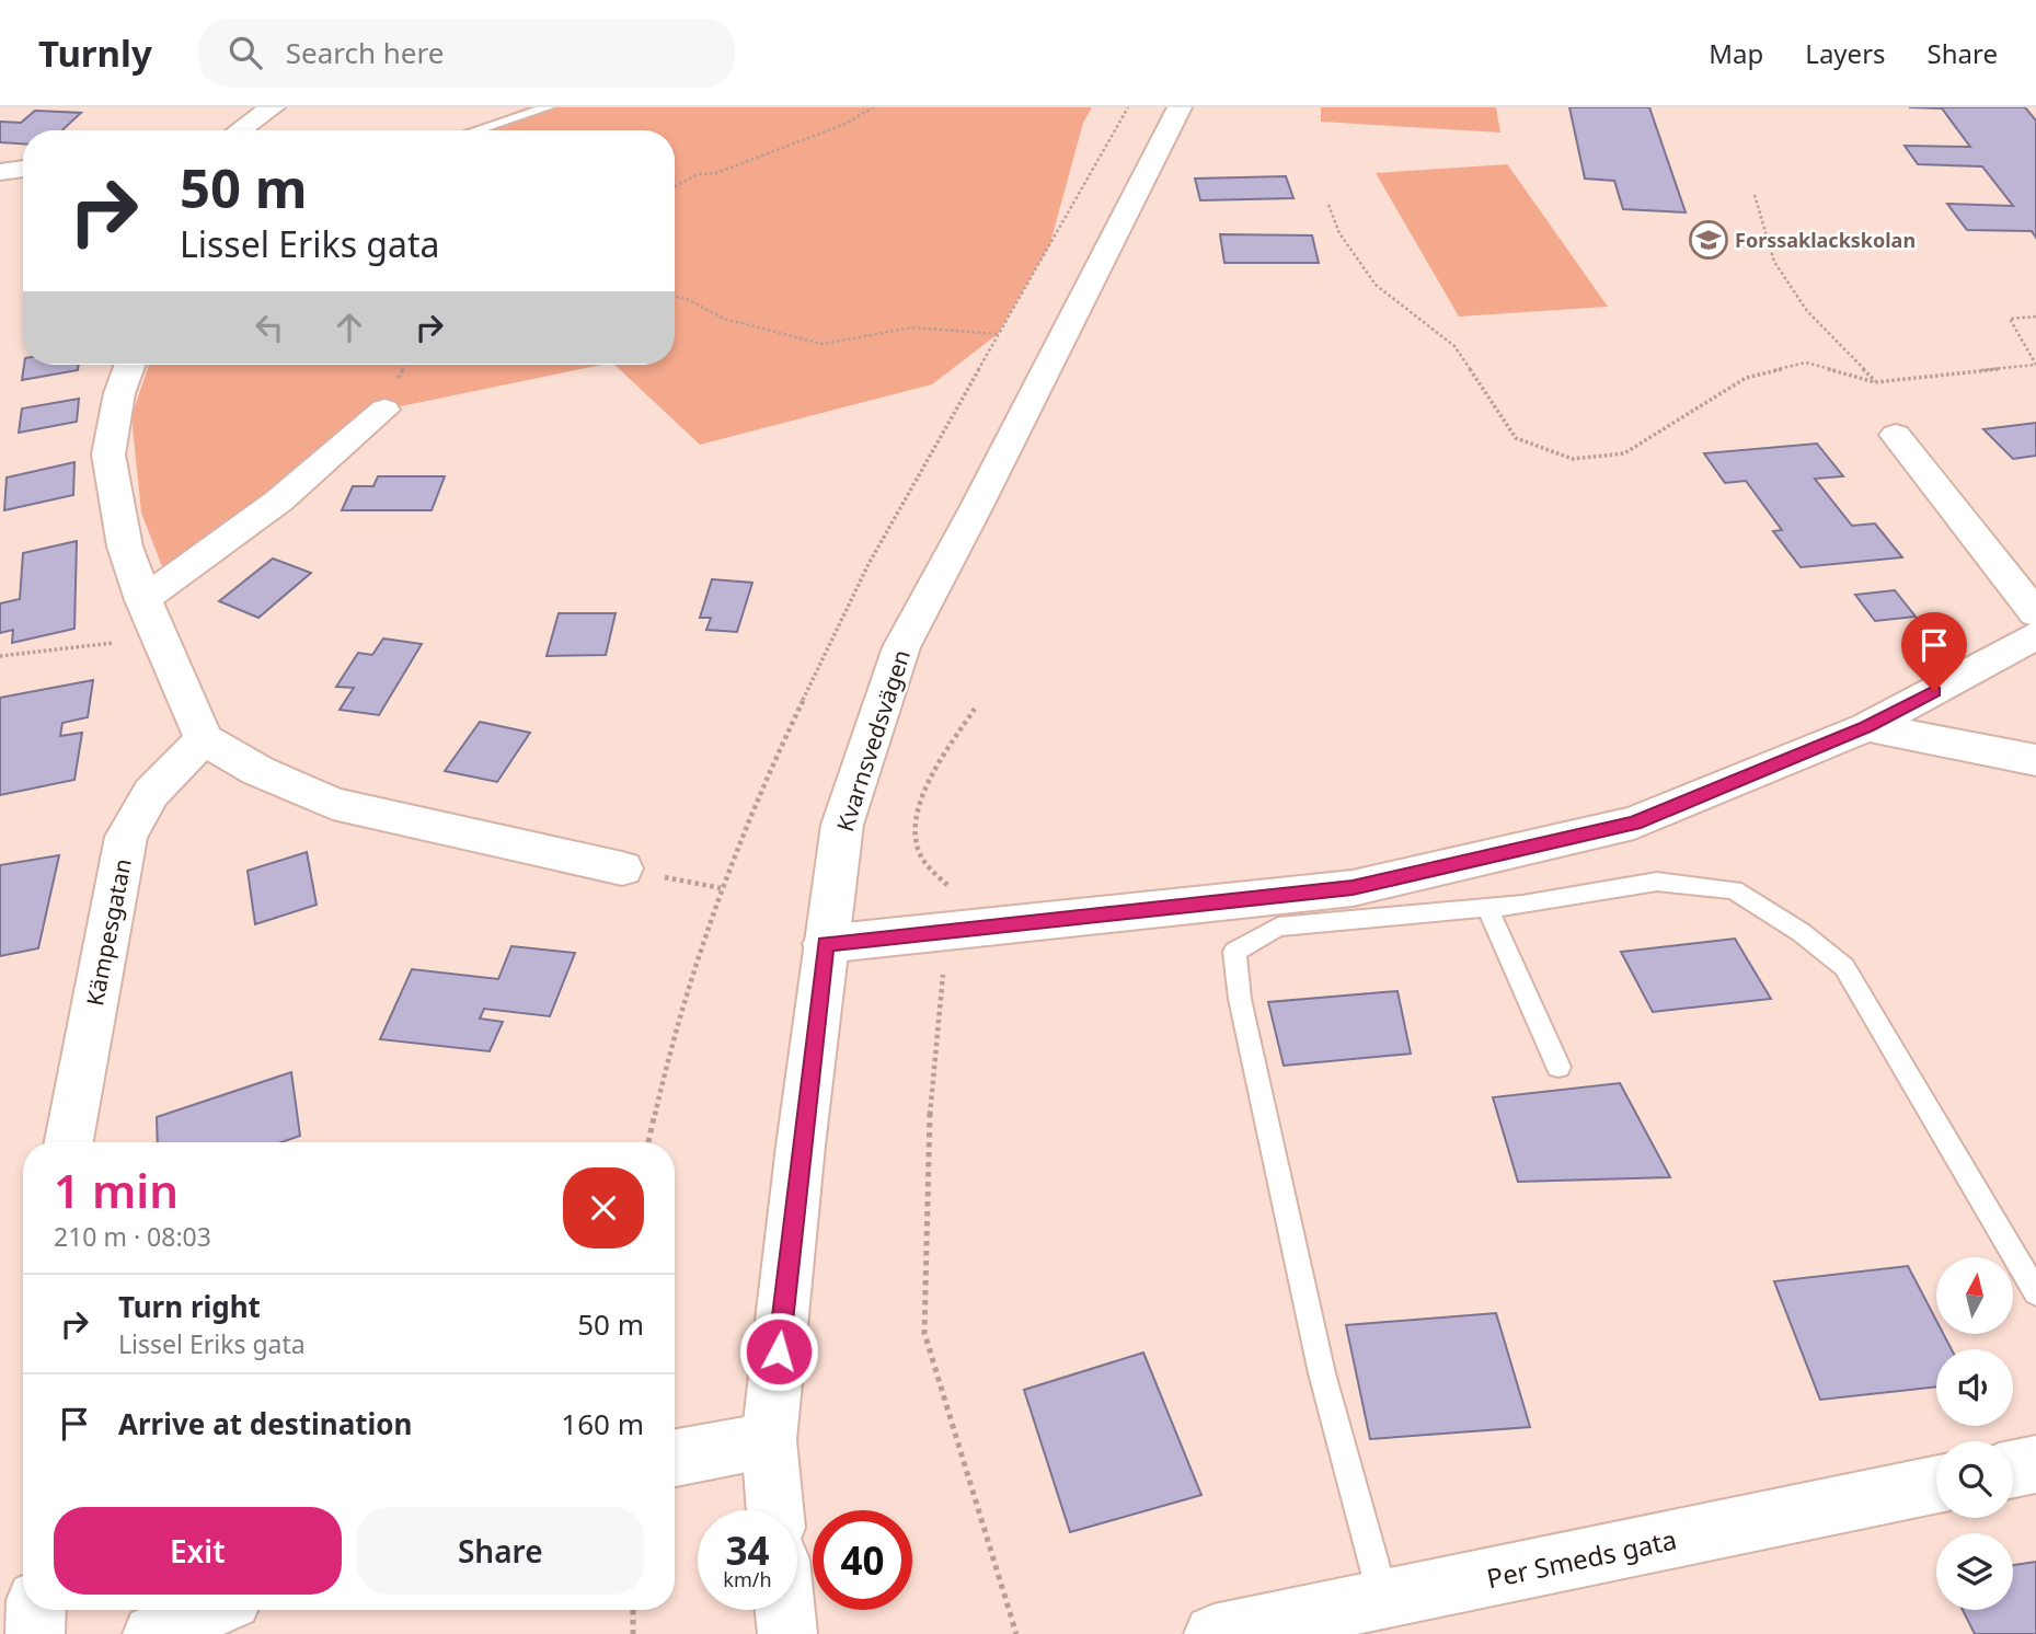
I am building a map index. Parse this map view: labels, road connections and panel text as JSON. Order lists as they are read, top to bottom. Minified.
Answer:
{"streets":{"street":["Kvarnsvedsvägen","Kämpesgatan","Per Smeds gata"]},"places":{"school or university":["Forssaklackskolan"]},"north":"top","page":{"header":"Turnly","search":"Search here","nav":["Map","Layers","Share"],"turn":["50 m","Lissel Eriks gata"],"heading":["1 min","210 m · 08:03"],"list":[{"name":"Turn right","note":"Lissel Eriks gata","value":"50 m"},{"name":"Arrive at destination","value":"160 m"}],"buttons":["Exit","Share"],"speed":"34 km/h","limit":"40"}}
